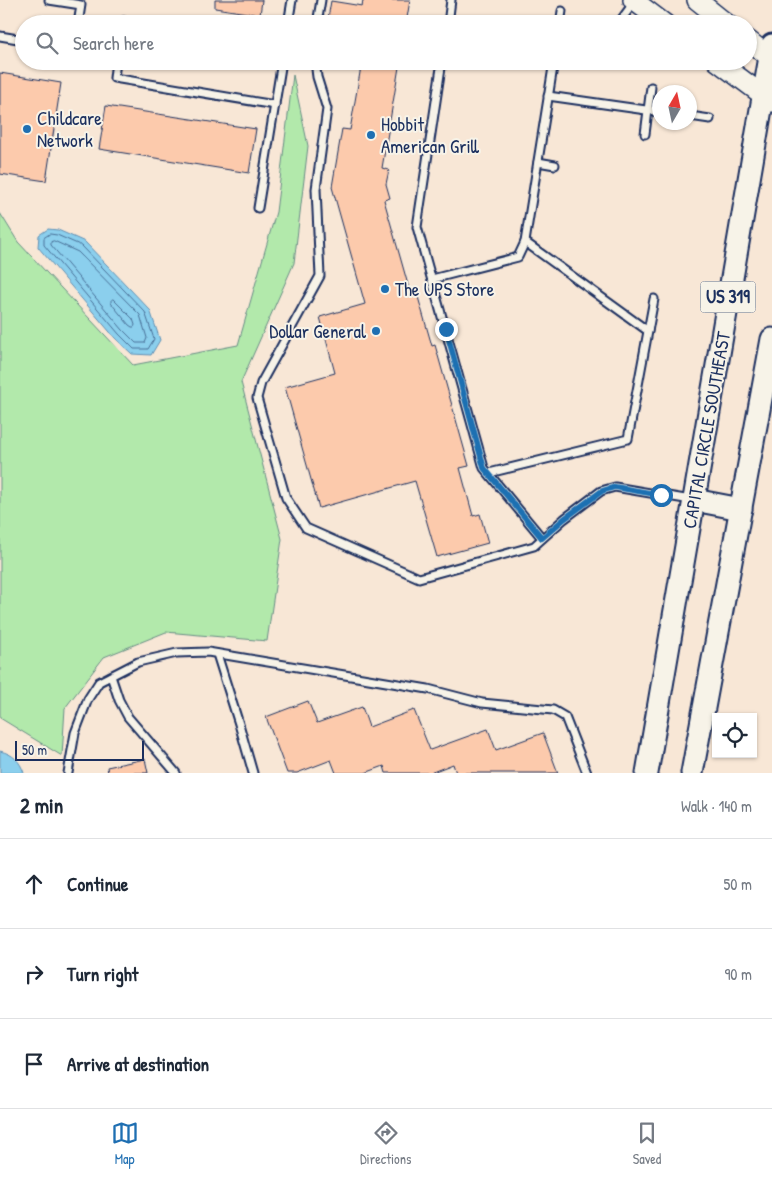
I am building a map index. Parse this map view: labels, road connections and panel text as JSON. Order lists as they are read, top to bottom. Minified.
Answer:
{"streets":{"main road":["US 319","CAPITAL CIRCLE SOUTHEAST"]},"places":["Childcare Network","Hobbit American Grill","The UPS Store","Dollar General"],"scale_bar":"50 m","north":"top","page":{"search":"Search here","scale":"50 m","heading":["2 min","Walk · 140 m"],"list":[["Continue","50 m"],["Turn right","90 m"],"Arrive at destination"],"nav":["Map","Directions","Saved"]}}
